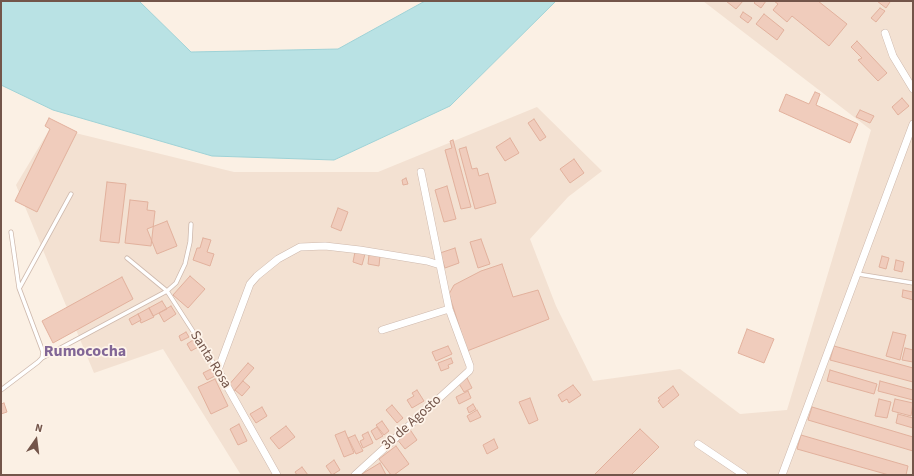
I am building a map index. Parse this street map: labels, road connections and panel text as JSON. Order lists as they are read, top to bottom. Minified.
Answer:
{"streets":{"street":["Santa Rosa","30 de Agosto"]},"districts":["Rumococha"],"north":"top"}
